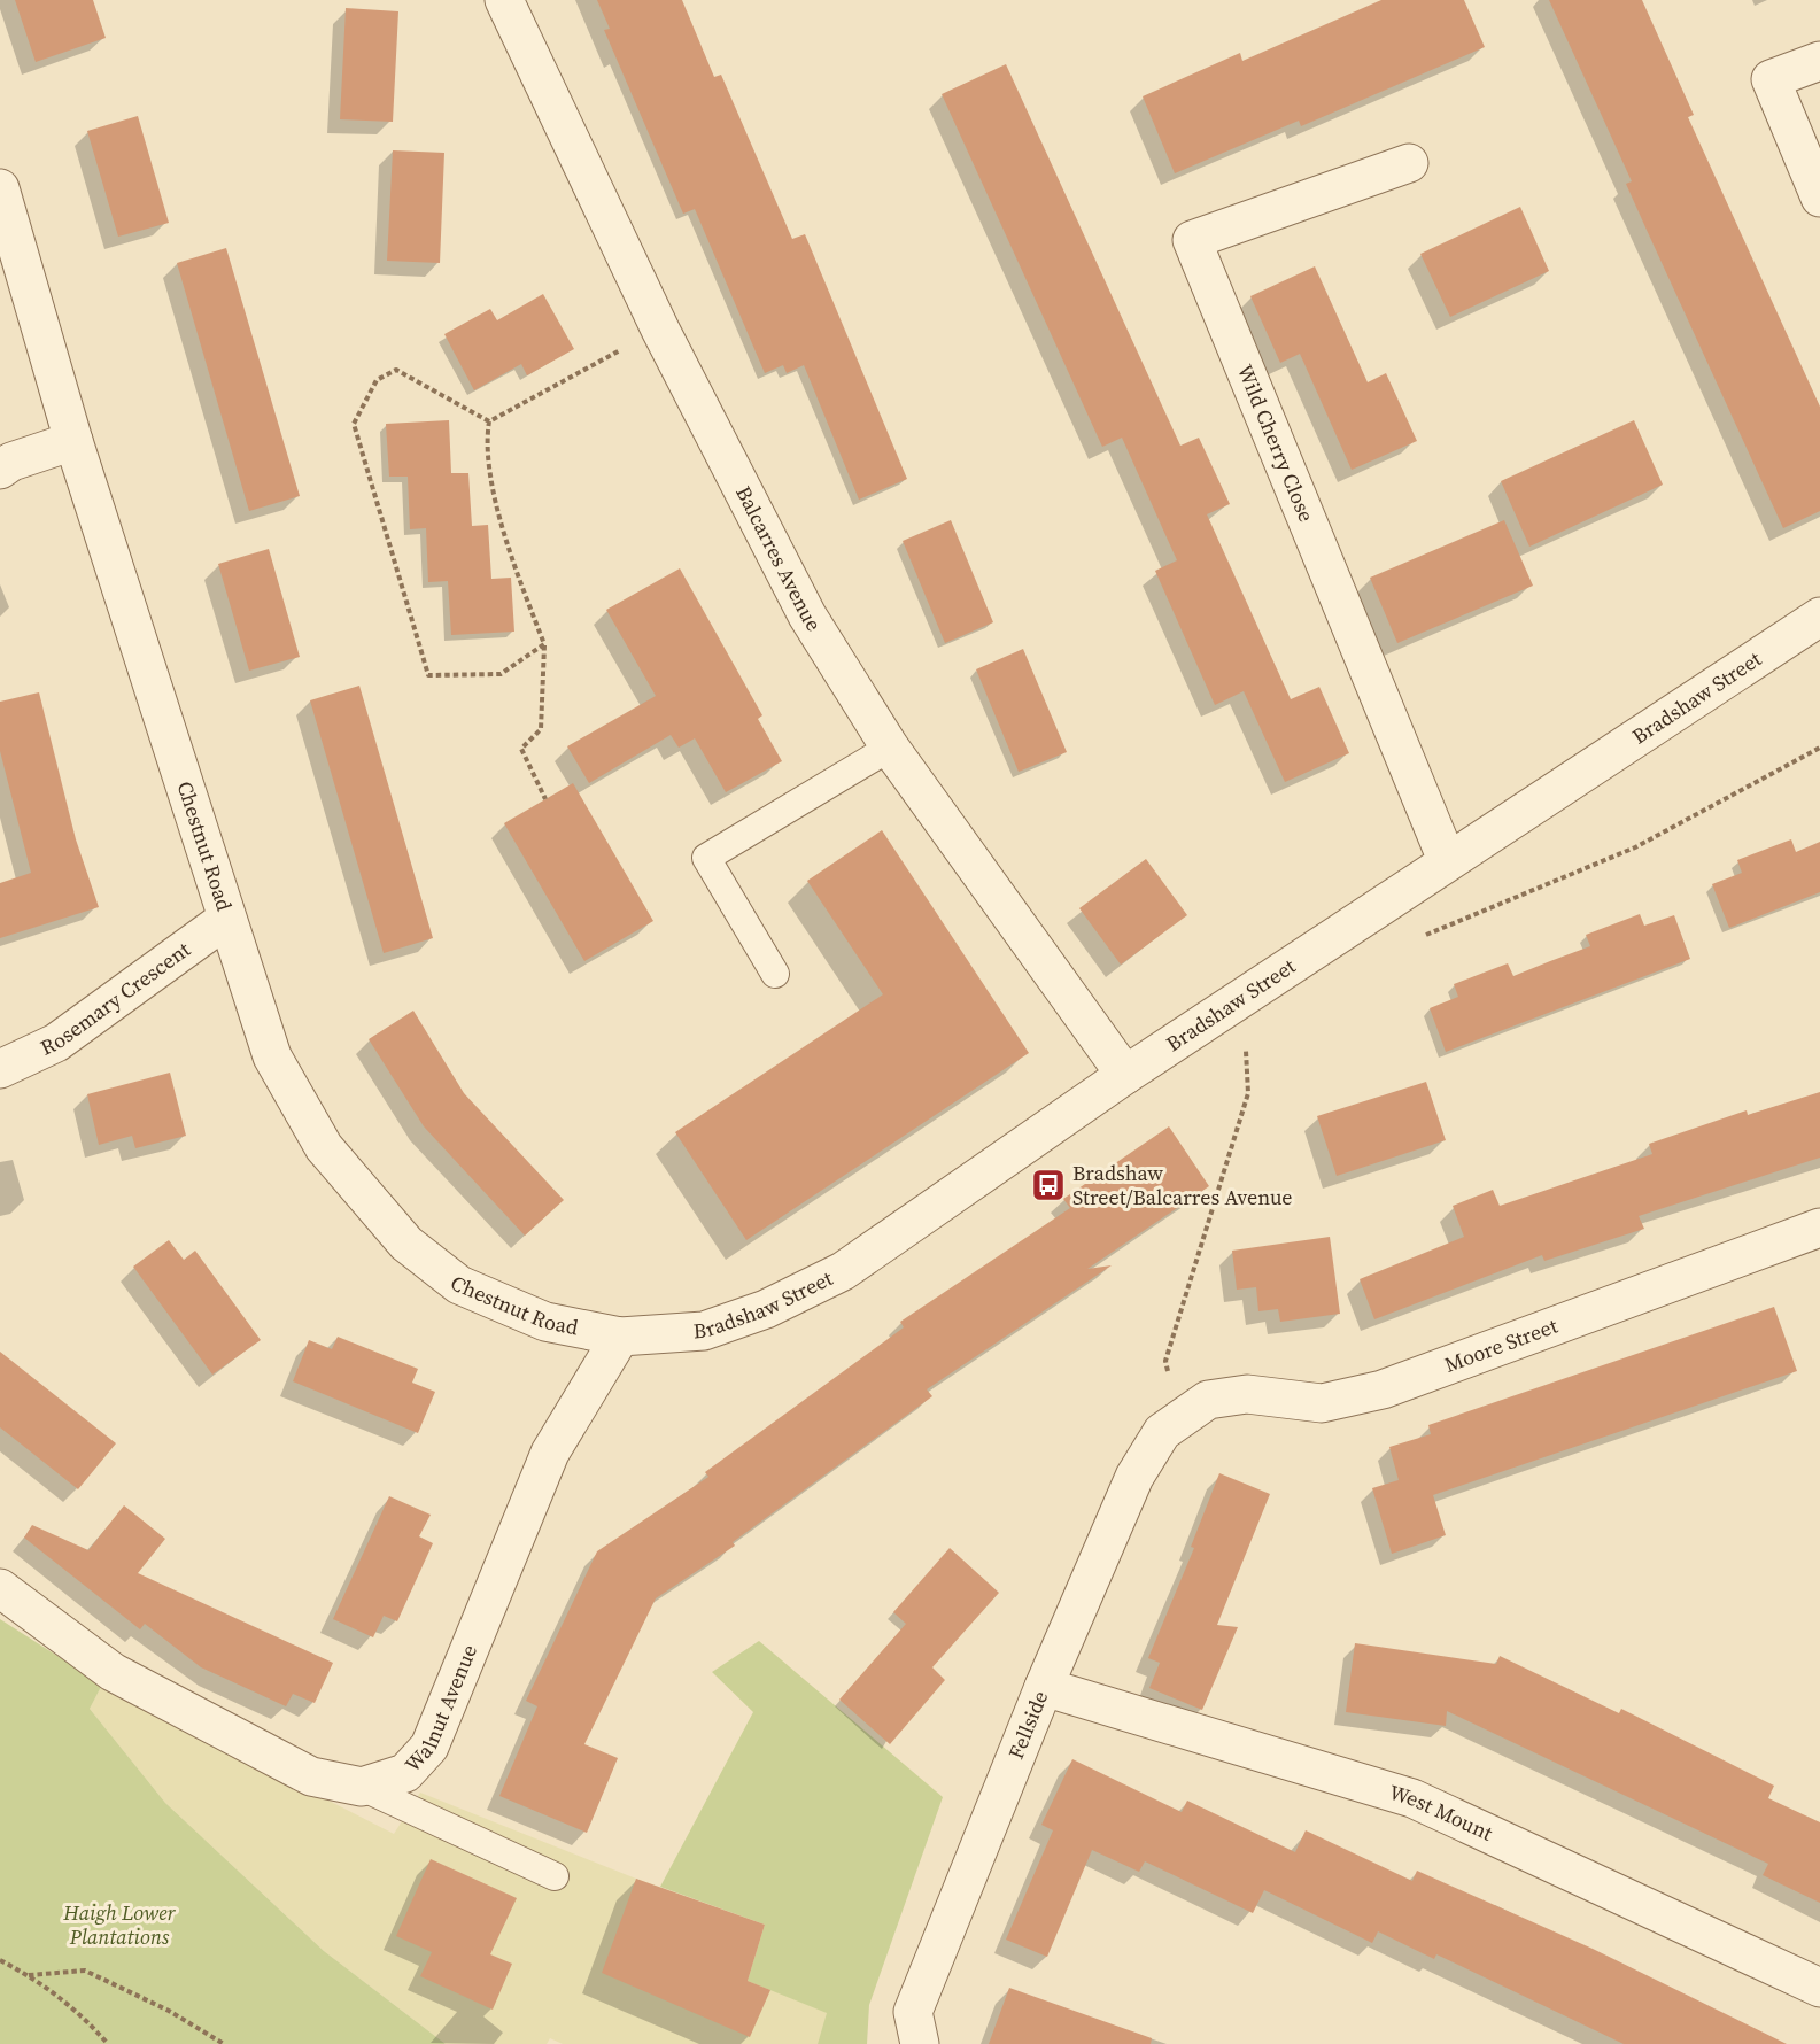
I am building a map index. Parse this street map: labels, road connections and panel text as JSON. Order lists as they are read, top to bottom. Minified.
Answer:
{"streets":{"street":["Wild Cherry Close","Balcarres Avenue","Bradshaw Street","Chestnut Road","Rosemary Crescent","Moore Street","Walnut Avenue","Fellside","West Mount"]},"crossings":[["Wild Cherry Close","Bradshaw Street"],["Balcarres Avenue","Bradshaw Street"],["Bradshaw Street","Chestnut Road"],["Bradshaw Street","Walnut Avenue"],["Chestnut Road","Rosemary Crescent"],["Chestnut Road","Walnut Avenue"],["Moore Street","Fellside"],["Fellside","West Mount"]],"parks":["Haigh Lower Plantations"],"places":{"bus stop":["Bradshaw Street/Balcarres Avenue"]}}
